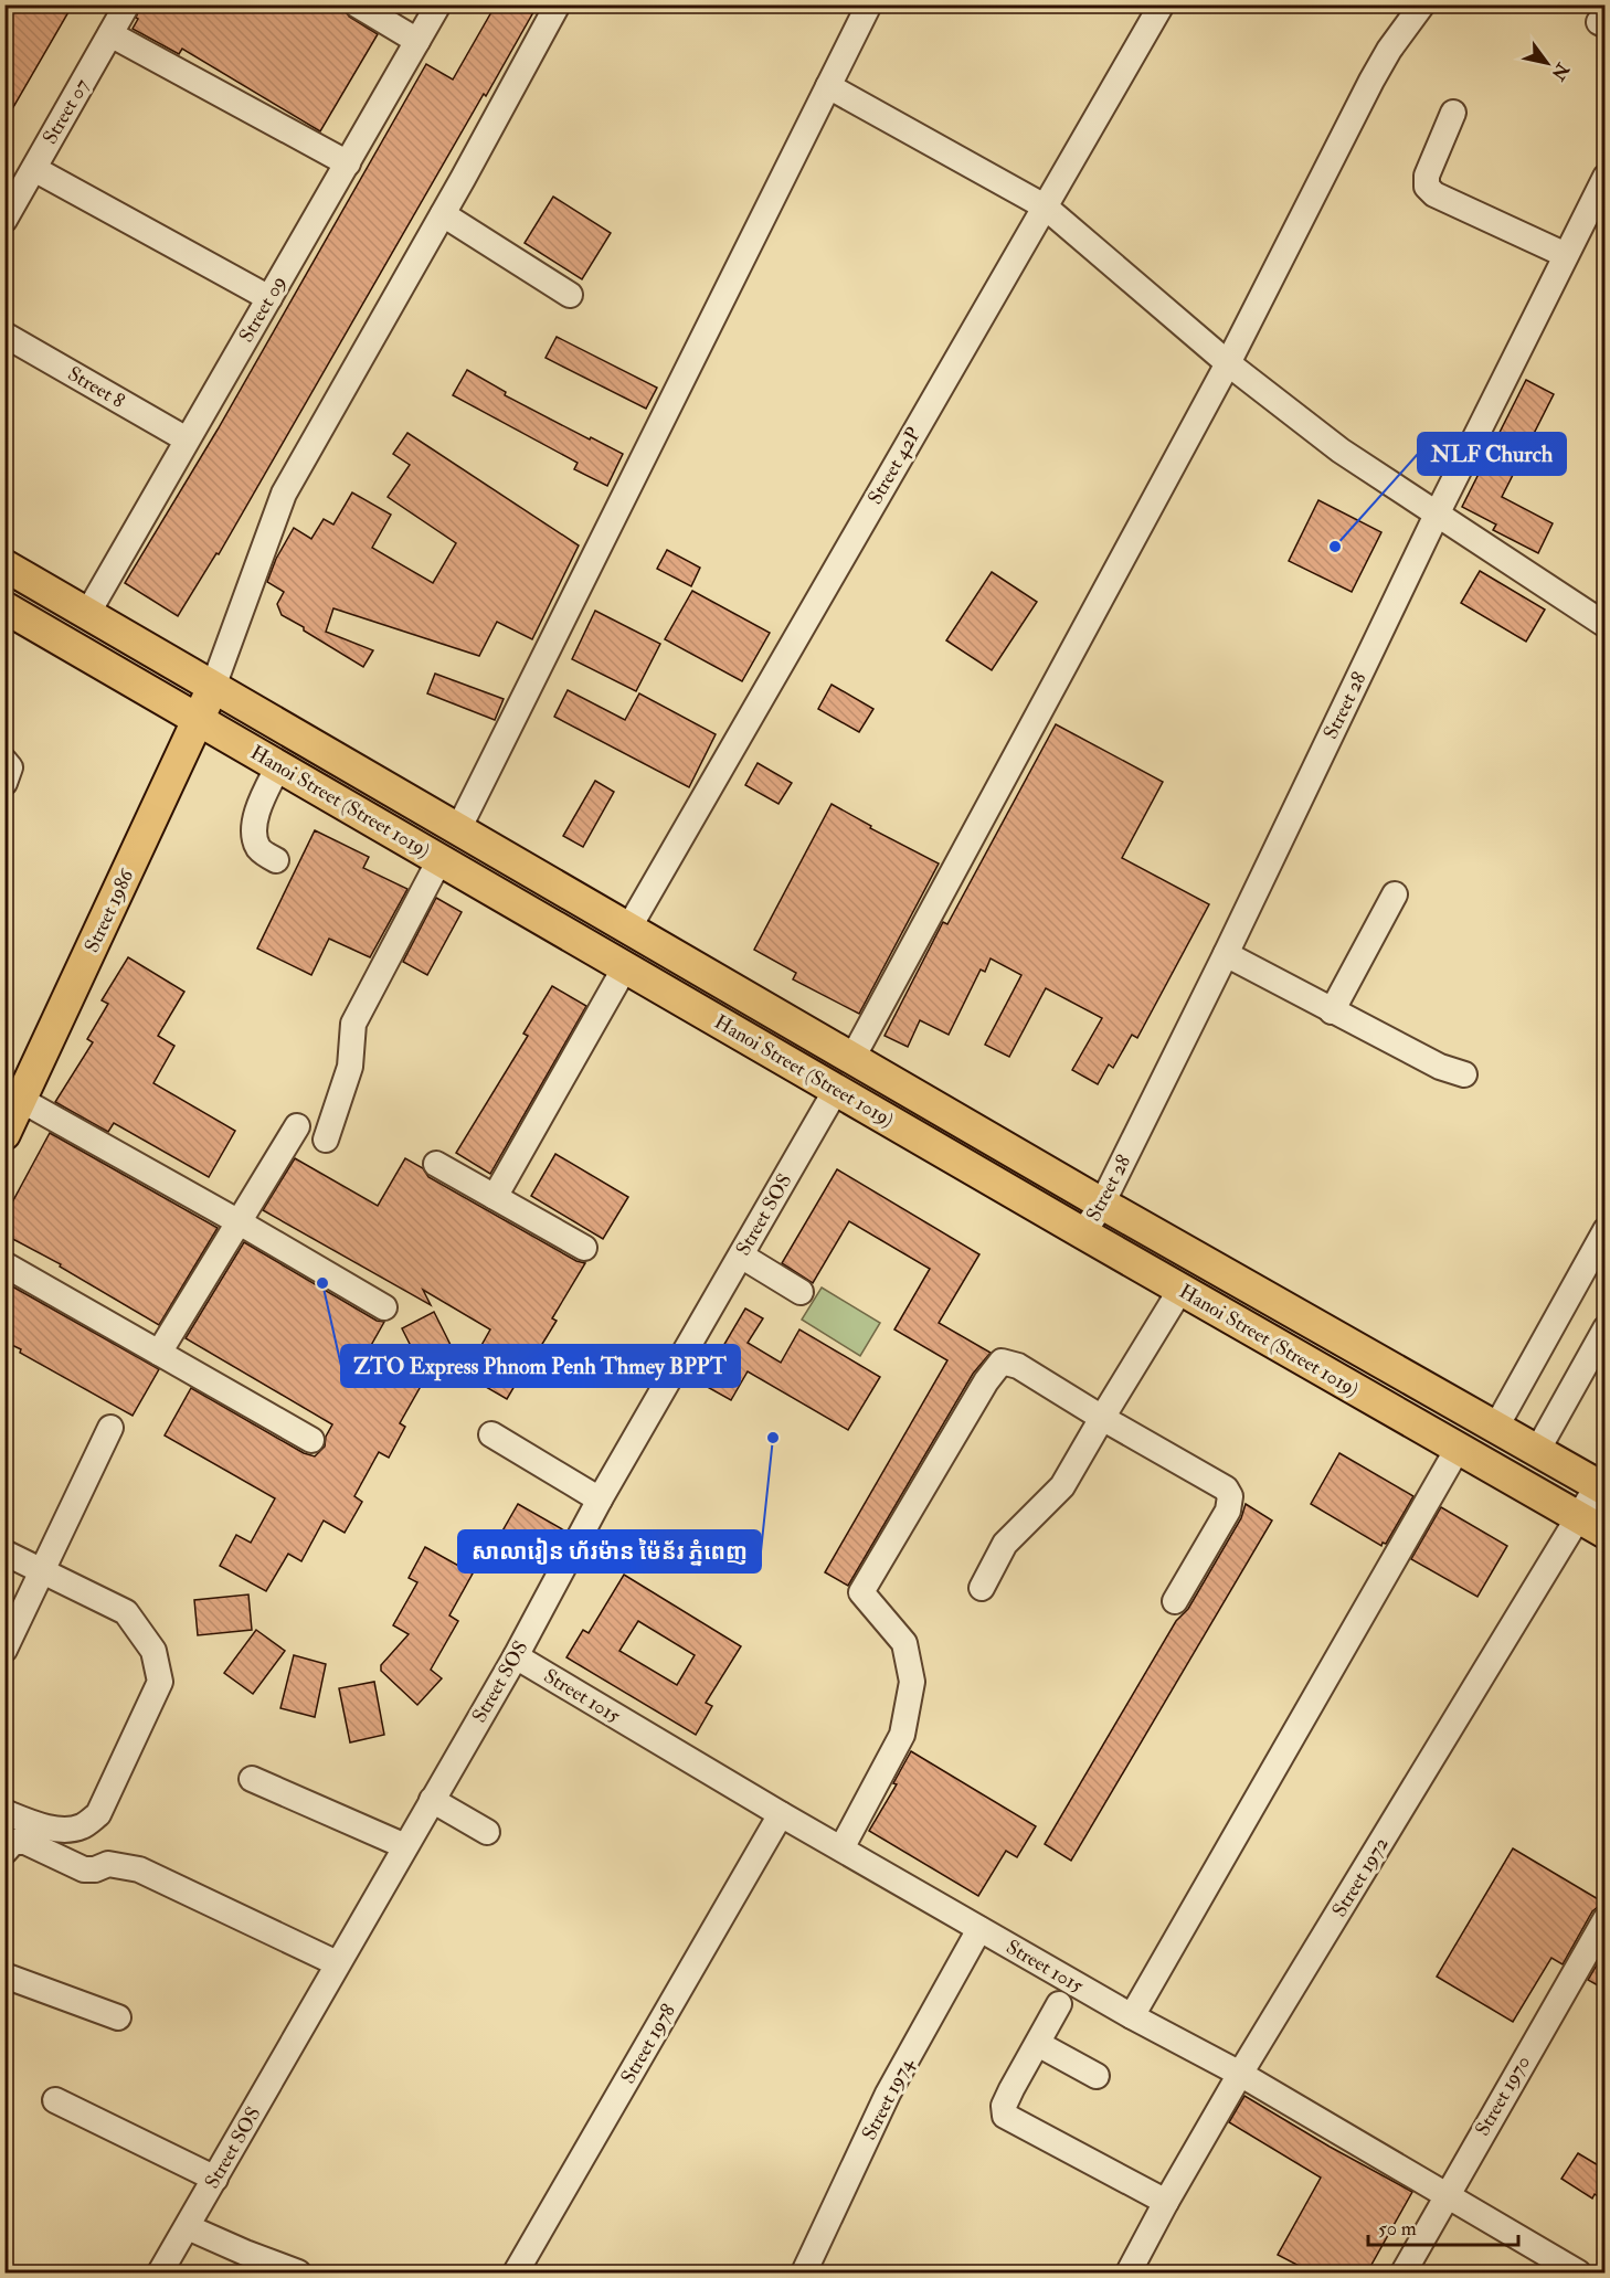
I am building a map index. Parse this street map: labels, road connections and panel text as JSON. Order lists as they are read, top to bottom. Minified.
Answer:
{"streets":{"main road":["Hanoi Street (Street 1019)","Street 1986"],"street":["Street 07","Street 09","Street 8","Street 42P","Street 28","Street SOS","Street 1015","Street 1972","Street 1978","Street 1970","Street 1974"]},"crossings":[["Street 09","Street 8"],["Street 09","Hanoi Street (Street 1019)"],["Street 42P","Hanoi Street (Street 1019)"],["Street 28","Hanoi Street (Street 1019)"],["Hanoi Street (Street 1019)","Street 1986"],["Hanoi Street (Street 1019)","Street SOS"],["Hanoi Street (Street 1019)","Street 1972"],["Street SOS","Street 1015"],["Street 1015","Street 1972"],["Street 1015","Street 1978"],["Street 1015","Street 1970"],["Street 1015","Street 1974"]],"places":["NLF Church","ZTO Express Phnom Penh Thmey BPPT","សាលារៀន ហ័រម៉ាន ម៉ៃន័រ ភ្នំពេញ"],"scale_bar":"50 m","north":"bottom right"}
